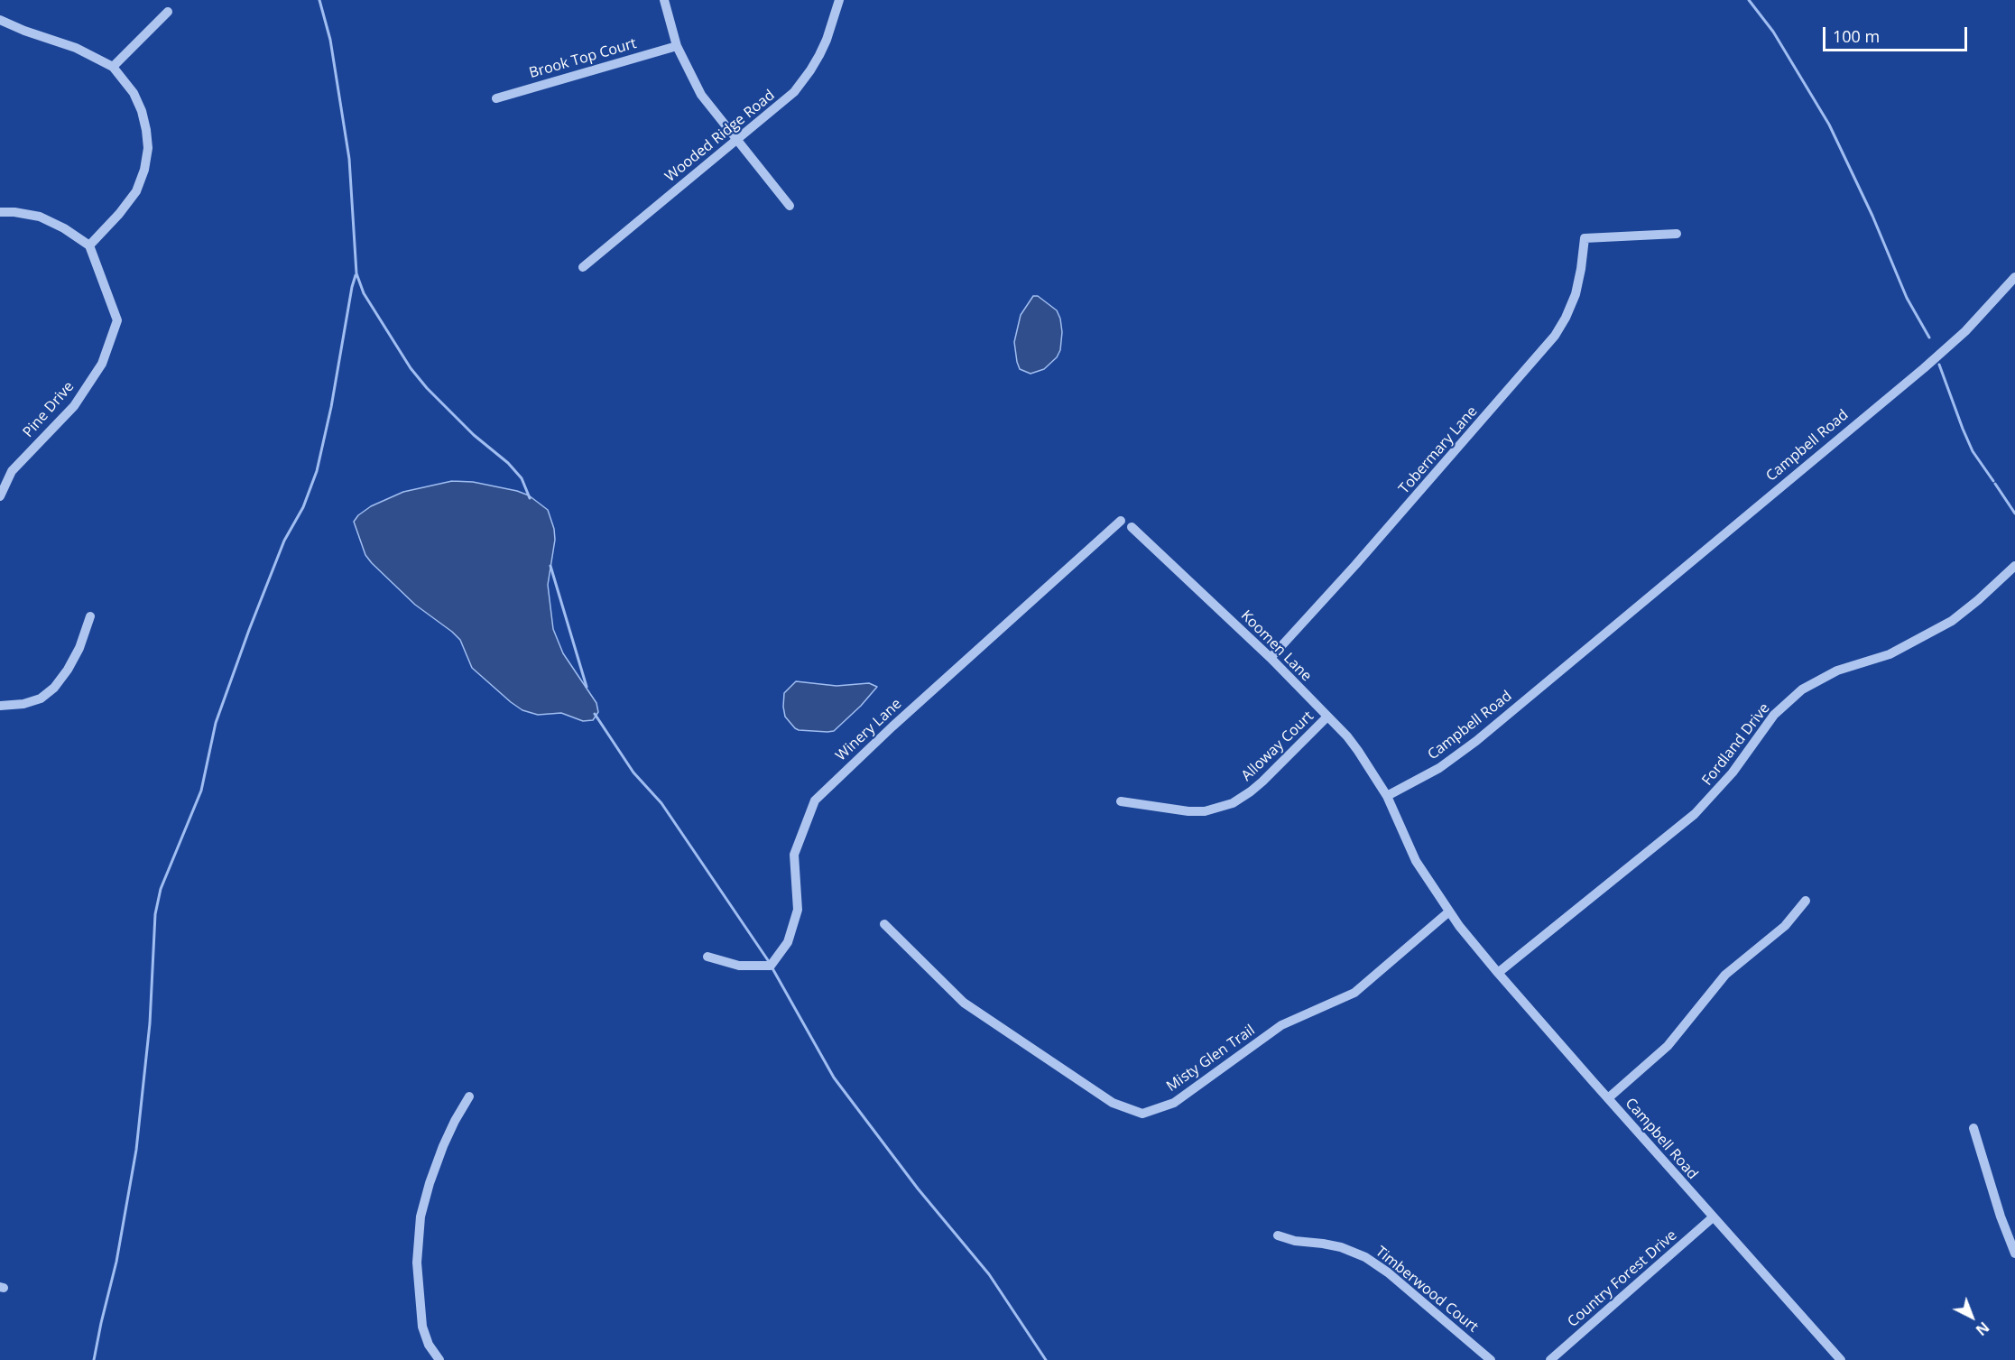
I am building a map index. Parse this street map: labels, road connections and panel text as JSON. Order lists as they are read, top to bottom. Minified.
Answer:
{"streets":{"street":["Brook Top Court","Wooded Ridge Road","Pine Drive","Campbell Road","Tobermary Lane","Koomen Lane","Winery Lane","Fordland Drive","Alloway Court","Misty Glen Trail","Country Forest Drive","Timberwood Court"]},"crossings":[["Campbell Road","Koomen Lane"],["Campbell Road","Fordland Drive"],["Campbell Road","Misty Glen Trail"],["Campbell Road","Country Forest Drive"],["Tobermary Lane","Koomen Lane"],["Koomen Lane","Alloway Court"]],"scale_bar":"100 m","north":"bottom right"}
